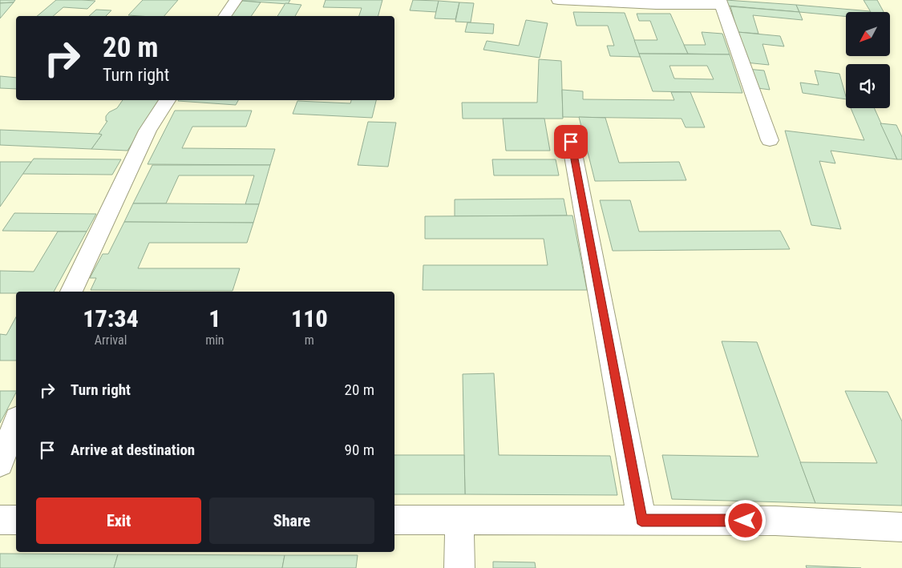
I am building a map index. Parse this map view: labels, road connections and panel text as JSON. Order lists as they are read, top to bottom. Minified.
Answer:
{"north":"bottom left","page":{"turn":["20 m","Turn right"],"eta":["17:34","Arrival","1","min","110","m"],"list":[{"name":"Turn right","value":"20 m"},{"name":"Arrive at destination","value":"90 m"}],"buttons":["Exit","Share"]}}
